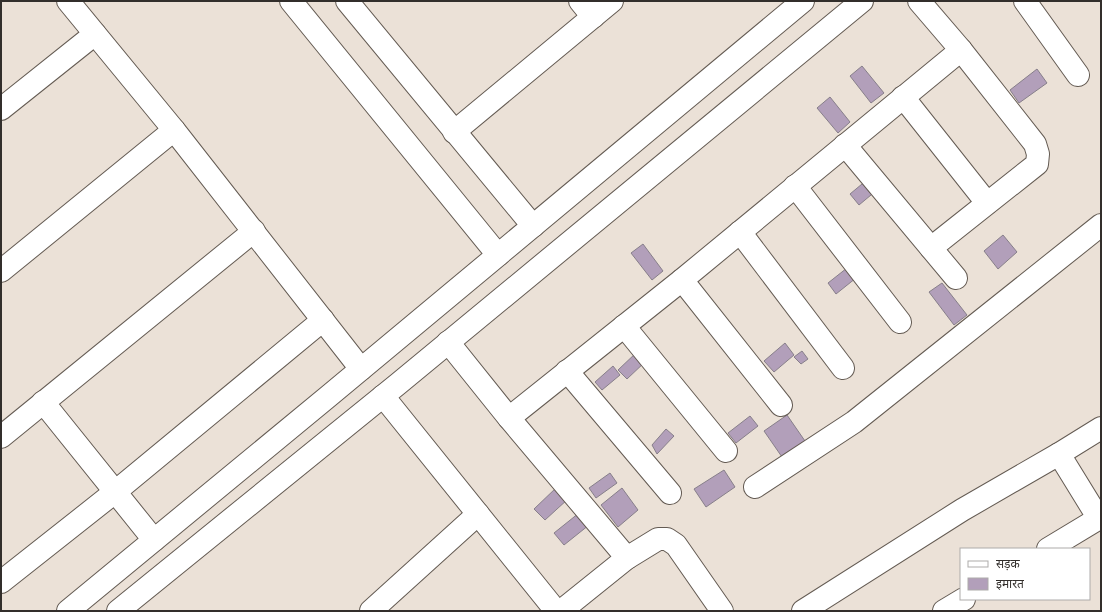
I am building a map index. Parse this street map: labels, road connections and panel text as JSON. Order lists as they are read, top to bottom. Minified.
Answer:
{"legend":["सड़क","इमारत"]}
